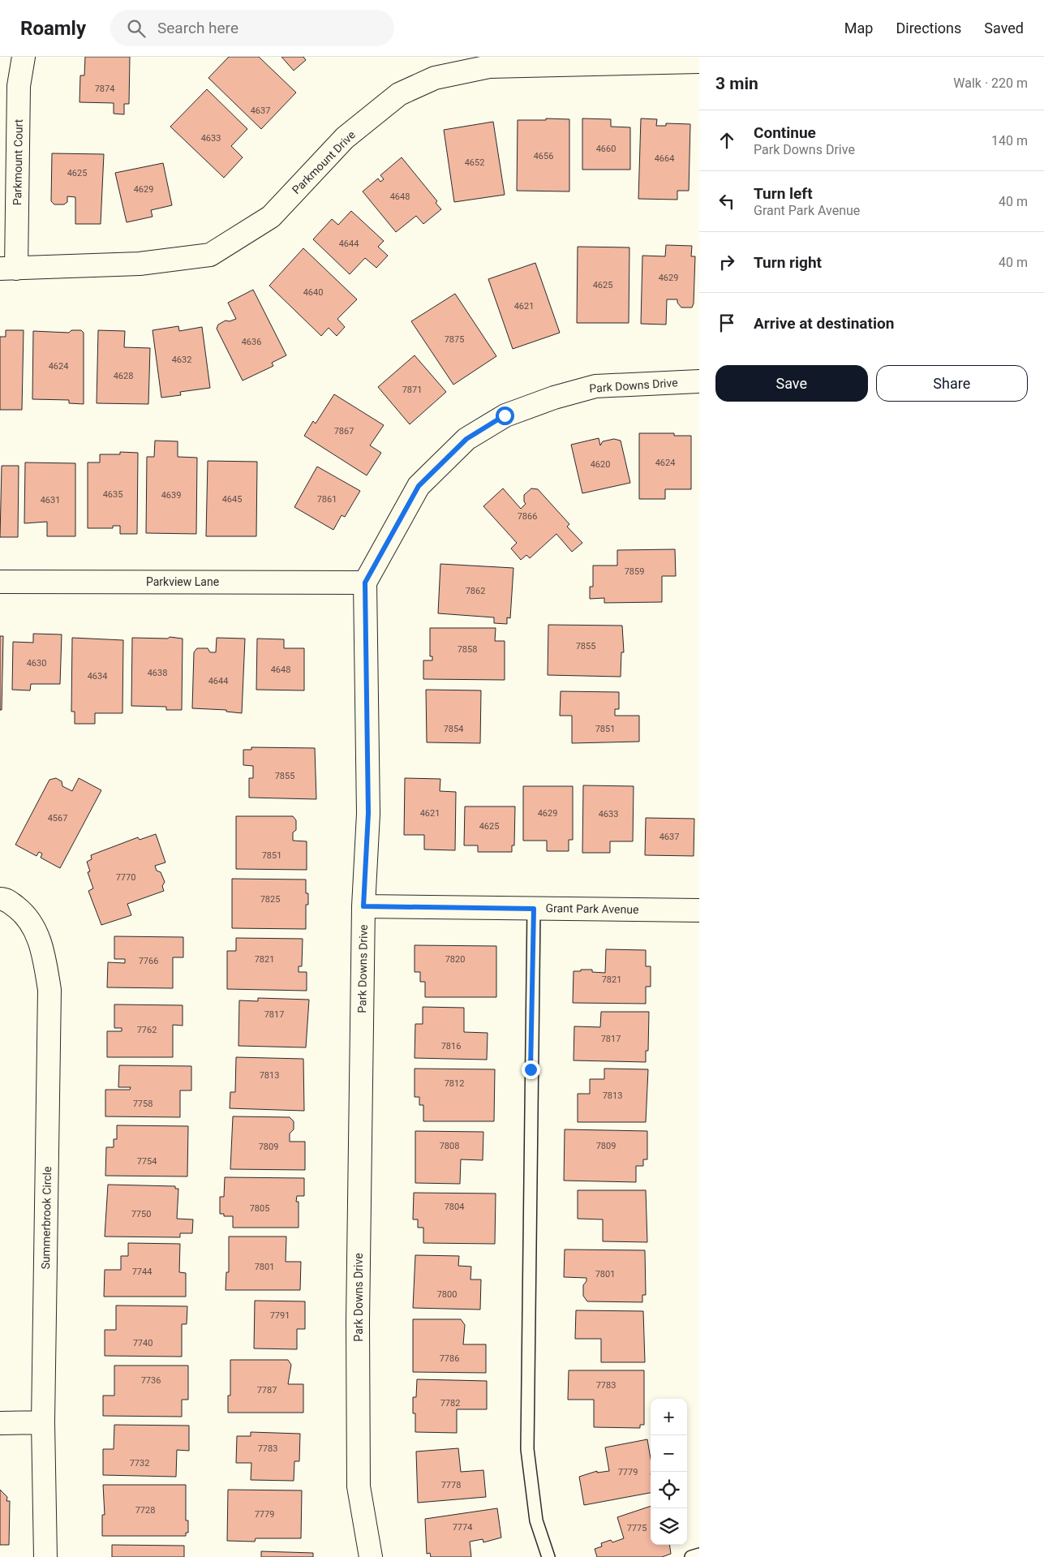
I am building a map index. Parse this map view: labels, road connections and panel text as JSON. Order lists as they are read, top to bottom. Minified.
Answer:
{"streets":{"street":["Parkmount Court","Parkmount Drive","Park Downs Drive","Parkview Lane","Grant Park Avenue","Summerbrook Circle"]},"crossings":[["Parkmount Court","Parkmount Drive"],["Park Downs Drive","Parkview Lane"],["Park Downs Drive","Grant Park Avenue"]],"house_numbers":["7874","4637","4633","4660","4656","4664","4652","4625","4629","4648","4644","4629","4625","4640","4621","7875","4636","4632","4624","4628","7871","7867","4624","4620","4635","4639","4645","7861","4631","7866","7859","7862","7855","7858","4630","4648","4638","4634","4644","7854","7851","7855","4621","4629","4633","4567","4625","4637","7851","7770","7825","7821","7820","7766","7821","7817","7762","7817","7816","7813","7812","7813","7758","7808","7809","7809","7754","7804","7805","7750","7801","7744","7801","7800","7791","7740","7786","7736","7783","7787","7782","7783","7732","7779","7778","7728","7779","7774","7775"],"page":{"header":"Roamly","search":"Search here","nav":["Map","Directions","Saved"],"heading":["3 min","Walk · 220 m"],"list":[["Continue","Park Downs Drive","140 m"],["Turn left","Grant Park Avenue","40 m"],["Turn right","40 m"],"Arrive at destination"],"buttons":["Save","Share"],"map_buttons":["+","−"]}}
